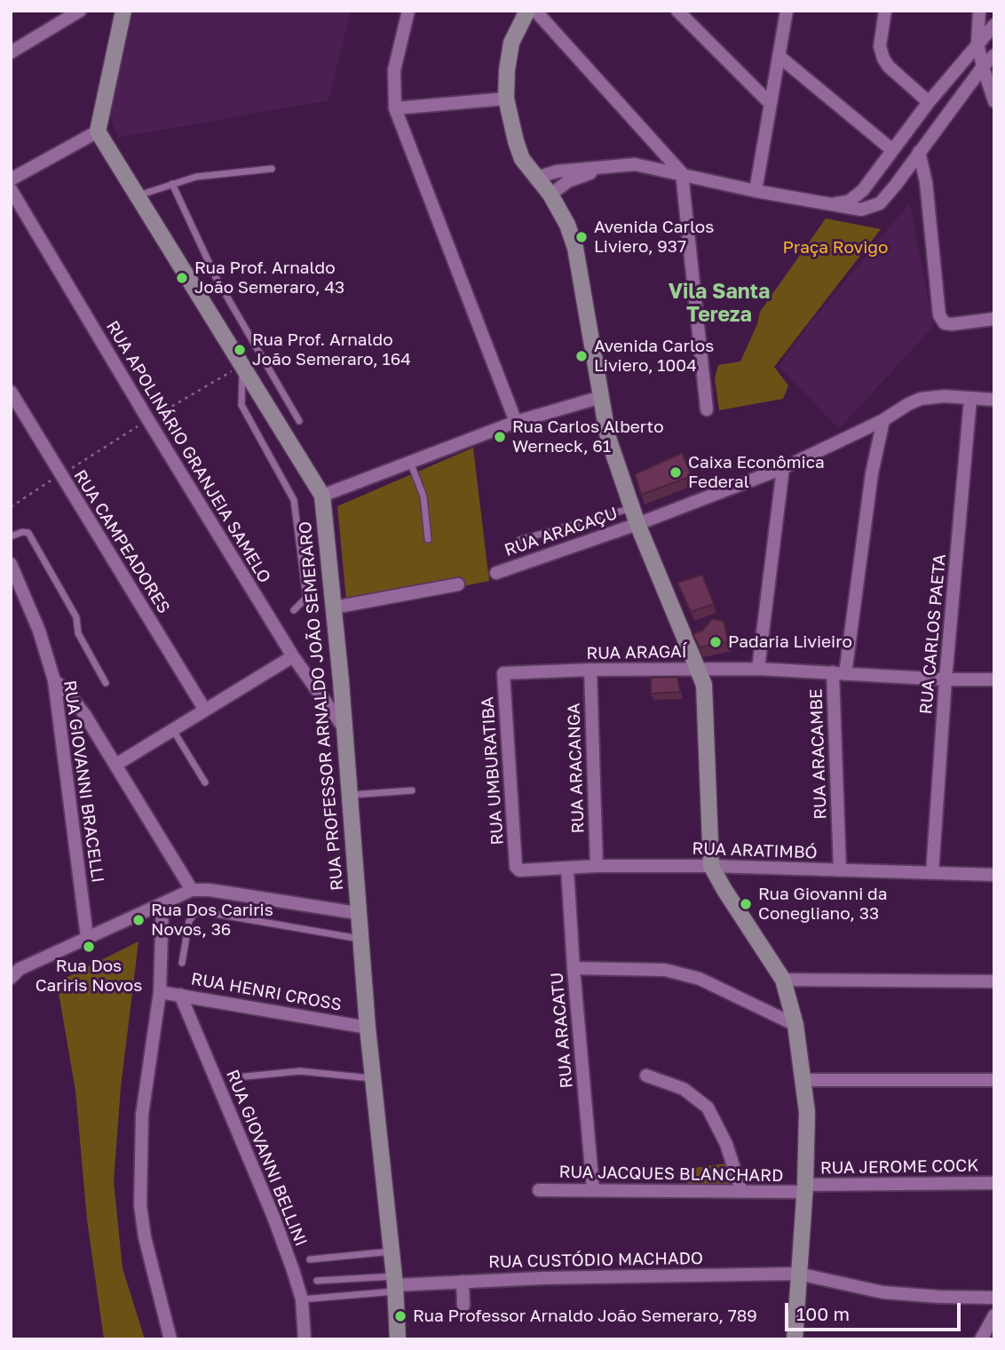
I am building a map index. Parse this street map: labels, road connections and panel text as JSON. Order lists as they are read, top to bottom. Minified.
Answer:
{"streets":{"street":["RUA APOLINÁRIO GRANJEIA SAMELO","RUA ARACAÇU","RUA CAMPEADORES","RUA CARLOS PAETA","RUA ARAGAÍ","RUA PROFESSOR ARNALDO JOÃO SEMERARO","RUA ARACAMBE","RUA ARACANGA","RUA UMBURATIBA","RUA GIOVANNI BRACELLI","RUA ARATIMBÓ","RUA HENRI CROSS","RUA ARACATU","RUA GIOVANNI BELLINI","RUA JEROME COCK","RUA JACQUES BLANCHARD","RUA CUSTÓDIO MACHADO"]},"crossings":[["RUA APOLINÁRIO GRANJEIA SAMELO","RUA PROFESSOR ARNALDO JOÃO SEMERARO"],["RUA ARACAÇU","RUA CARLOS PAETA"],["RUA ARACAÇU","RUA ARACAMBE"],["RUA CARLOS PAETA","RUA ARAGAÍ"],["RUA CARLOS PAETA","RUA ARATIMBÓ"],["RUA ARAGAÍ","RUA ARACAMBE"],["RUA ARAGAÍ","RUA ARACANGA"],["RUA ARAGAÍ","RUA UMBURATIBA"],["RUA PROFESSOR ARNALDO JOÃO SEMERARO","RUA HENRI CROSS"],["RUA PROFESSOR ARNALDO JOÃO SEMERARO","RUA CUSTÓDIO MACHADO"],["RUA ARACAMBE","RUA ARATIMBÓ"],["RUA ARACANGA","RUA ARATIMBÓ"],["RUA UMBURATIBA","RUA ARATIMBÓ"],["RUA ARATIMBÓ","RUA ARACATU"],["RUA HENRI CROSS","RUA GIOVANNI BELLINI"],["RUA ARACATU","RUA JACQUES BLANCHARD"],["RUA JEROME COCK","RUA JACQUES BLANCHARD"]],"districts":["Vila Santa Tereza"],"parks":["Praça Rovigo"],"places":["Avenida Carlos Liviero, 937","Rua Prof. Arnaldo João Semeraro, 43","Rua Prof. Arnaldo João Semeraro, 164","Avenida Carlos Liviero, 1004","Rua Carlos Alberto Werneck, 61","Caixa Econômica Federal","Padaria Livieiro","Rua Giovanni da Conegliano, 33","Rua Dos Cariris Novos, 36","Rua Dos Cariris Novos","Rua Professor Arnaldo João Semeraro, 789"],"scale_bar":"100 m"}
